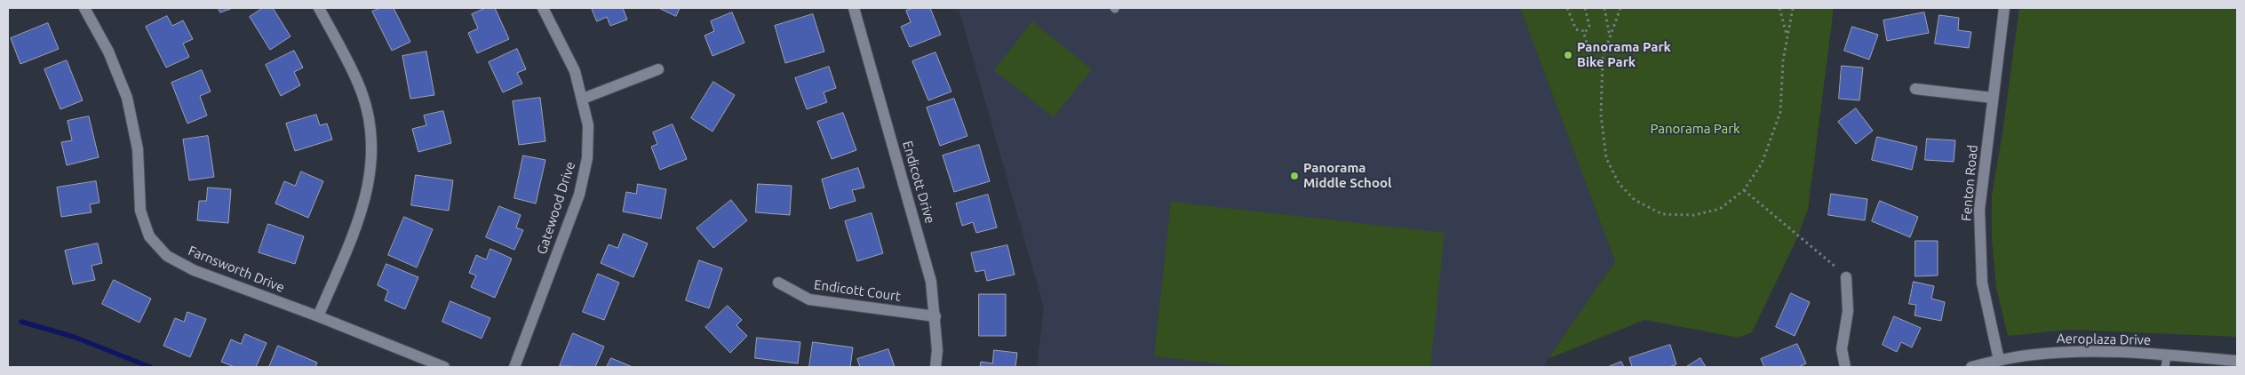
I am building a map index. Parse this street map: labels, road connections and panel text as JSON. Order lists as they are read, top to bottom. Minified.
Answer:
{"streets":{"street":["Endicott Drive","Fenton Road","Gatewood Drive","Farnsworth Drive","Endicott Court","Aeroplaza Drive"]},"crossings":[["Endicott Drive","Endicott Court"],["Fenton Road","Aeroplaza Drive"]],"parks":["Panorama Park"],"places":["Panorama Park Bike Park","Panorama Middle School"]}
